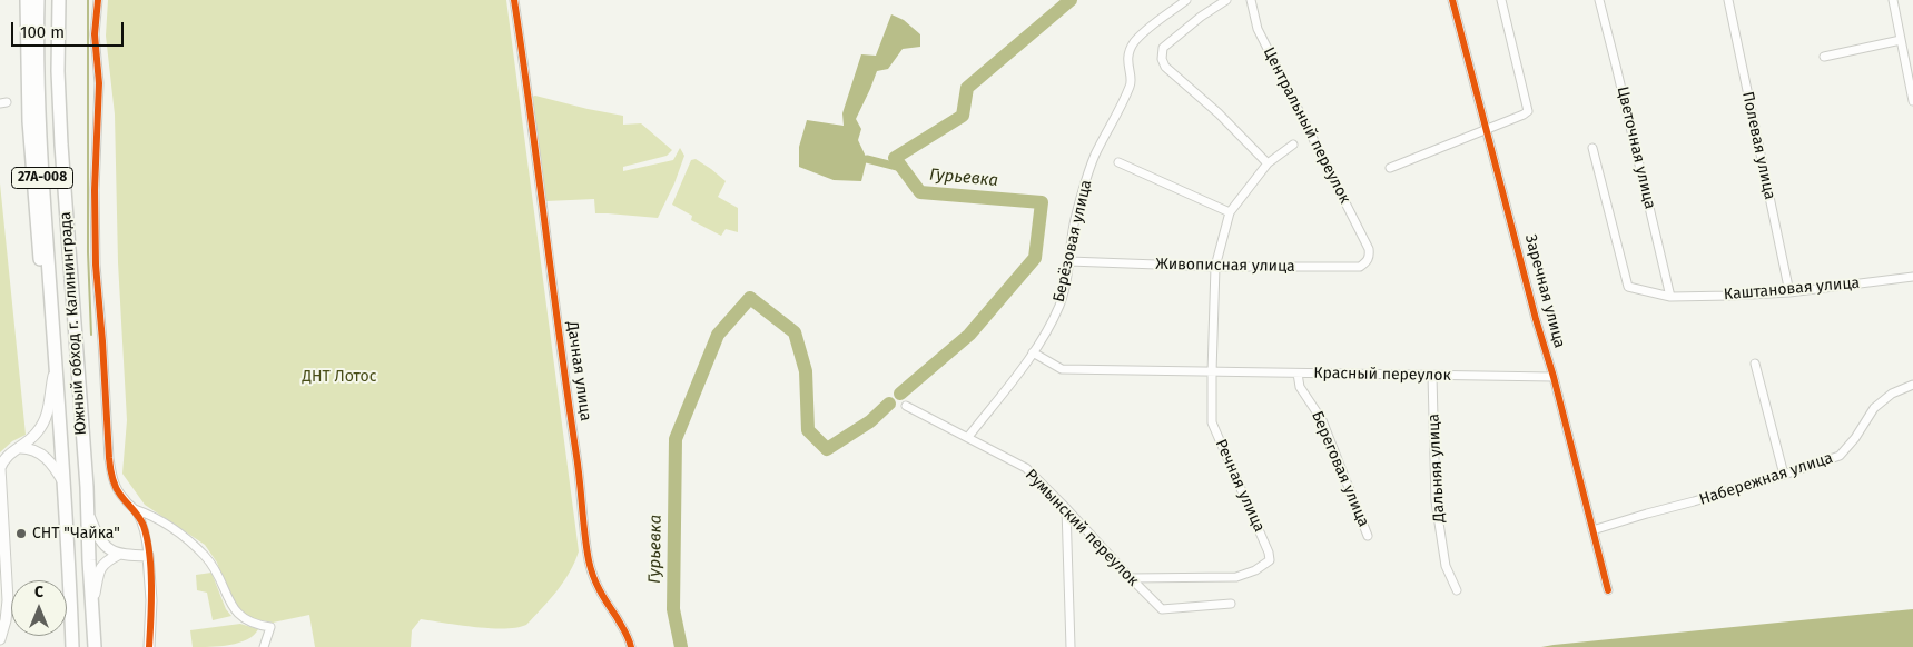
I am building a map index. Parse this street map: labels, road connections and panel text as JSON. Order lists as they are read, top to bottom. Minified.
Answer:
{"streets":{"highway":["27А-008","Южный обход г. Калининграда"],"street":["Центральный переулок","Полевая улица","Цветочная улица","Берёзовая улица","Живописная улица","Каштановая улица","Заречная улица","Дачная улица","Красный переулок","Дальняя улица","Береговая улица","Набережная улица","Речная улица","Румынский переулок"]},"crossings":[["Центральный переулок","Живописная улица"],["Центральный переулок","Речная улица"],["Полевая улица","Каштановая улица"],["Цветочная улица","Каштановая улица"],["Берёзовая улица","Живописная улица"],["Берёзовая улица","Красный переулок"],["Берёзовая улица","Румынский переулок"],["Живописная улица","Речная улица"],["Заречная улица","Красный переулок"],["Заречная улица","Набережная улица"],["Красный переулок","Дальняя улица"],["Красный переулок","Береговая улица"],["Красный переулок","Речная улица"],["Речная улица","Румынский переулок"]],"water":["Гурьевка"],"parks":["ДНТ Лотос"],"places":["СНТ \"Чайка\""],"scale_bar":"100 m","north":"top"}
